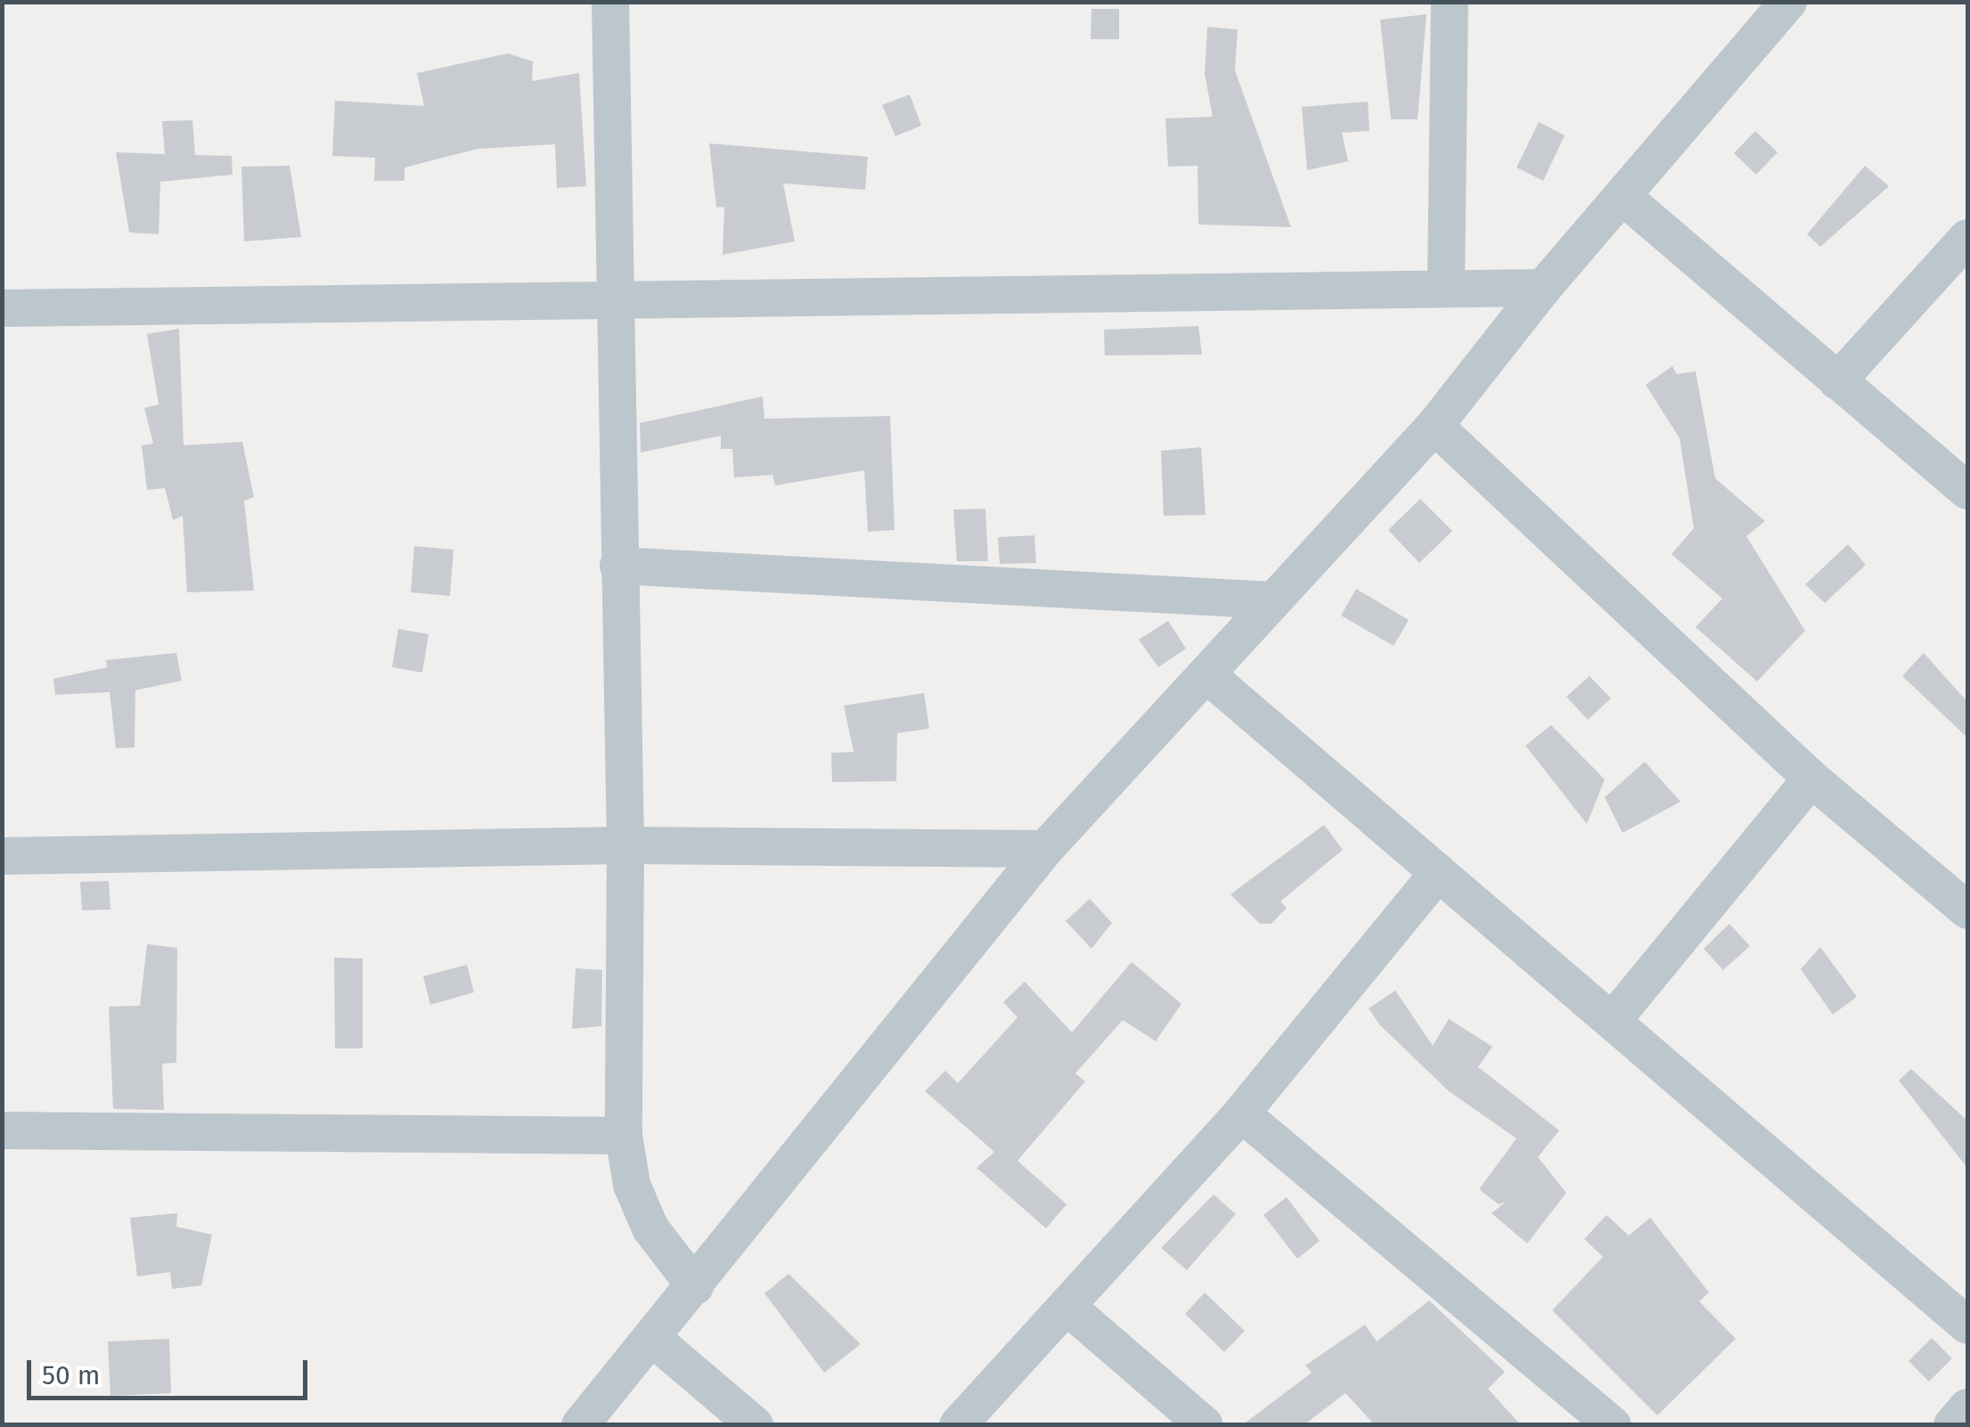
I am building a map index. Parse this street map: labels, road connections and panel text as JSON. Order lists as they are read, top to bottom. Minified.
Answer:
{"scale_bar":"50 m"}
